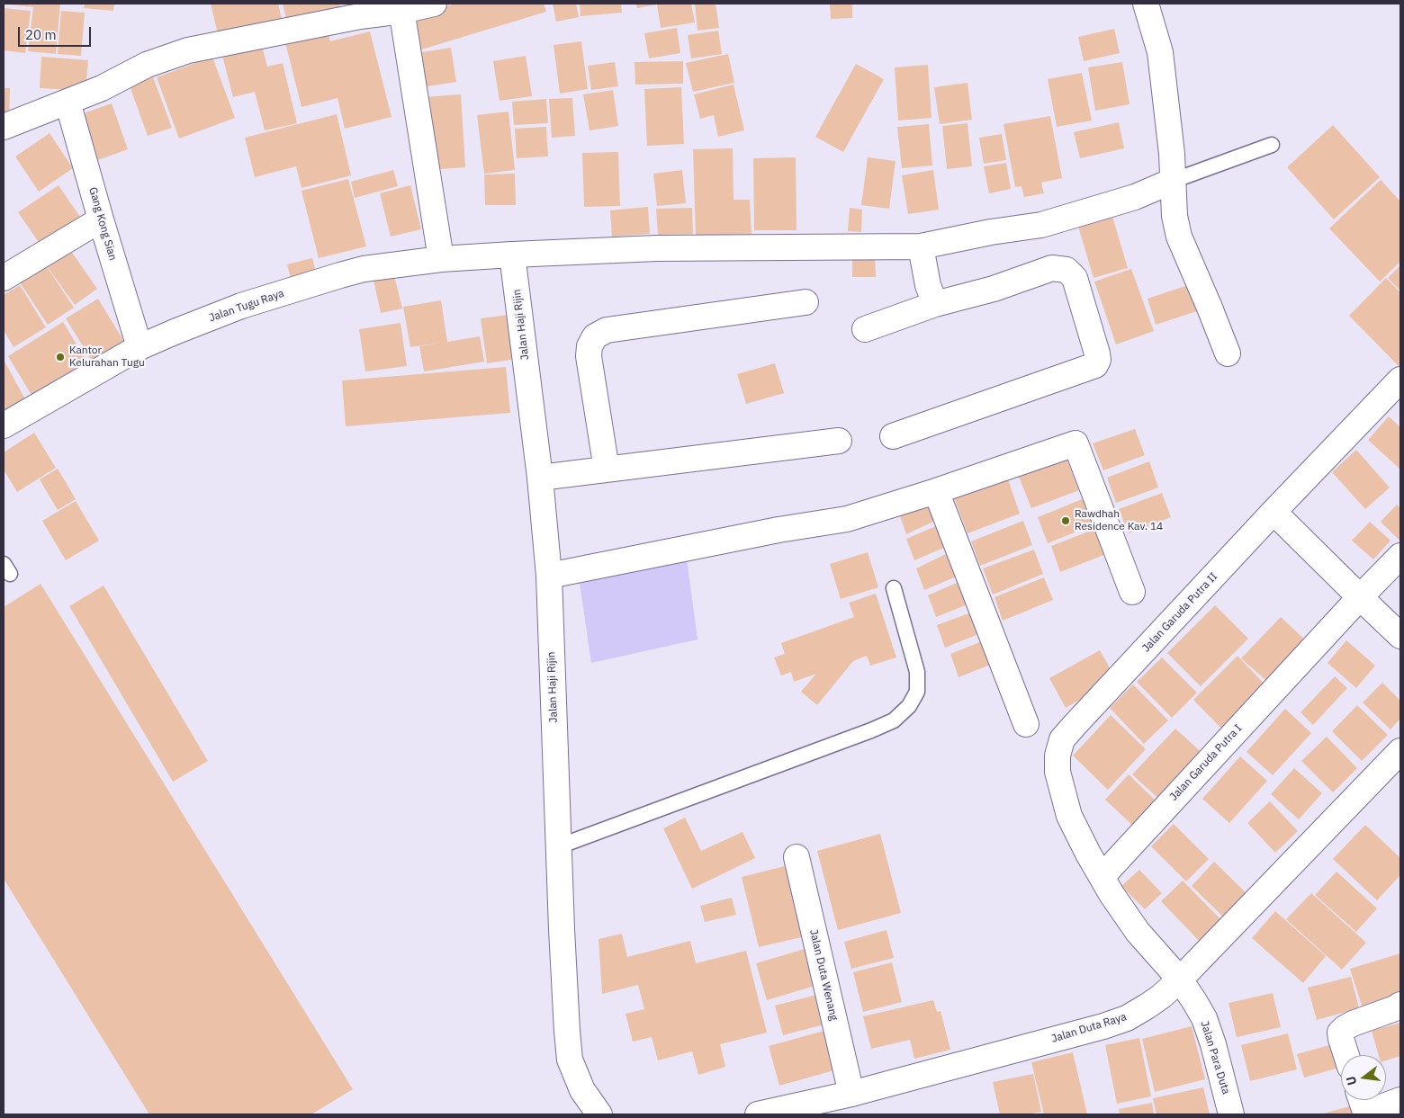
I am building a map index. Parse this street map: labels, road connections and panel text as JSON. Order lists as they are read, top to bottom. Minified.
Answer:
{"streets":{"street":["Gang Kong Sian","Jalan Tugu Raya","Jalan Haji Rijin","Jalan Garuda Putra II","Jalan Garuda Putra I","Jalan Duta Wenang","Jalan Duta Raya","Jalan Para Duta"]},"crossings":[["Gang Kong Sian","Jalan Tugu Raya"],["Jalan Tugu Raya","Jalan Haji Rijin"],["Jalan Garuda Putra II","Jalan Garuda Putra I"],["Jalan Duta Wenang","Jalan Duta Raya"],["Jalan Duta Raya","Jalan Para Duta"]],"places":["Kantor Kelurahan Tugu","Rawdhah Residence Kav. 14"],"scale_bar":"20 m","north":"left"}
